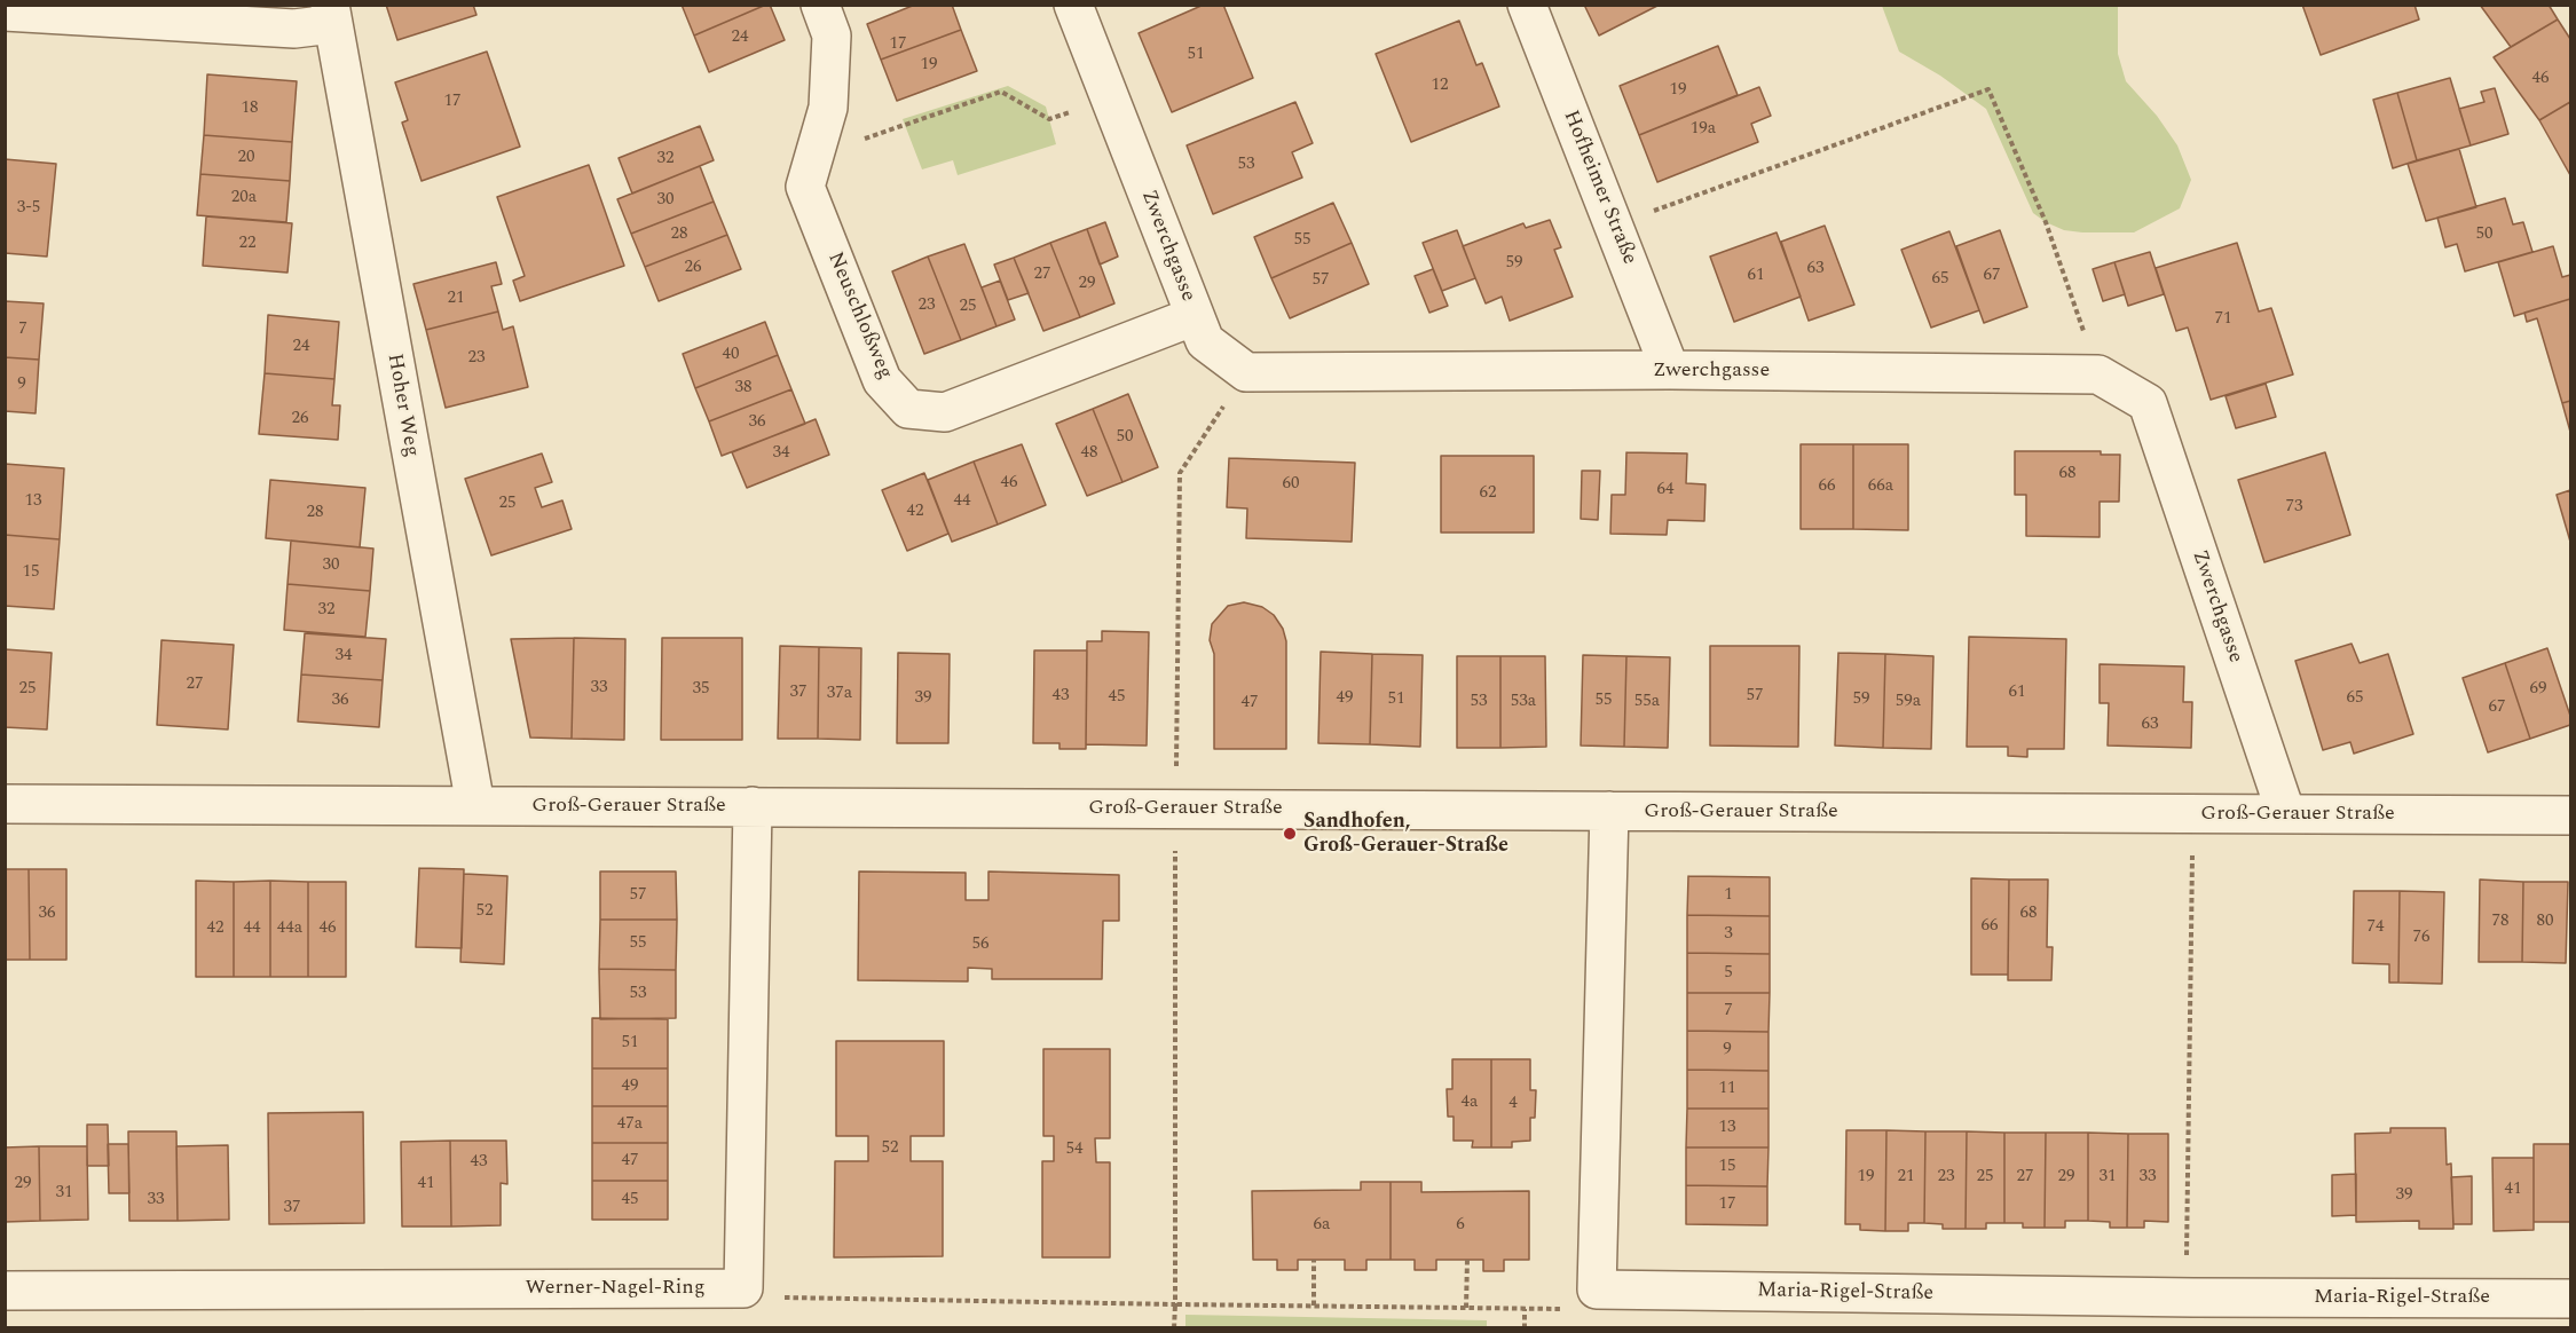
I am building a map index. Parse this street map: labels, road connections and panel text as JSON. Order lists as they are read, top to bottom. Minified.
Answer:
{"streets":{"street":["Hofheimer Straße","Zwerchgasse","Neuschloßweg","Hoher Weg","Groß-Gerauer Straße","Werner-Nagel-Ring","Maria-Rigel-Straße"]},"crossings":[["Hofheimer Straße","Zwerchgasse"],["Zwerchgasse","Neuschloßweg"],["Zwerchgasse","Groß-Gerauer Straße"],["Hoher Weg","Groß-Gerauer Straße"]],"places":["Sandhofen, Groß-Gerauer-Straße"],"house_numbers":["24","17","51","19","46","12","19","17","18","19a","20","32","53","20a","30","3-5","28","50","55","22","59","26","63","27","61","67","65","57","29","21","23","25","71","7","24","40","23","9","38","26","36","50","34","48","68","46","60","66","66a","64","62","13","44","25","73","42","28","30","15","32","34","27","33","25","35","69","37","61","37a","43","57","45","39","49","65","51","59","36","55","53","53a","55a","59a","47","67","63","57","1","52","36","68","78","80","66","74","42","44","44a","46","3","76","55","56","5","53","7","51","9","49","11","4a","4","47a","13","52","54","47","43","15","19","21","23","25","27","29","31","33","29","41","41","31","39","33","45","17","37","6a","6"]}
